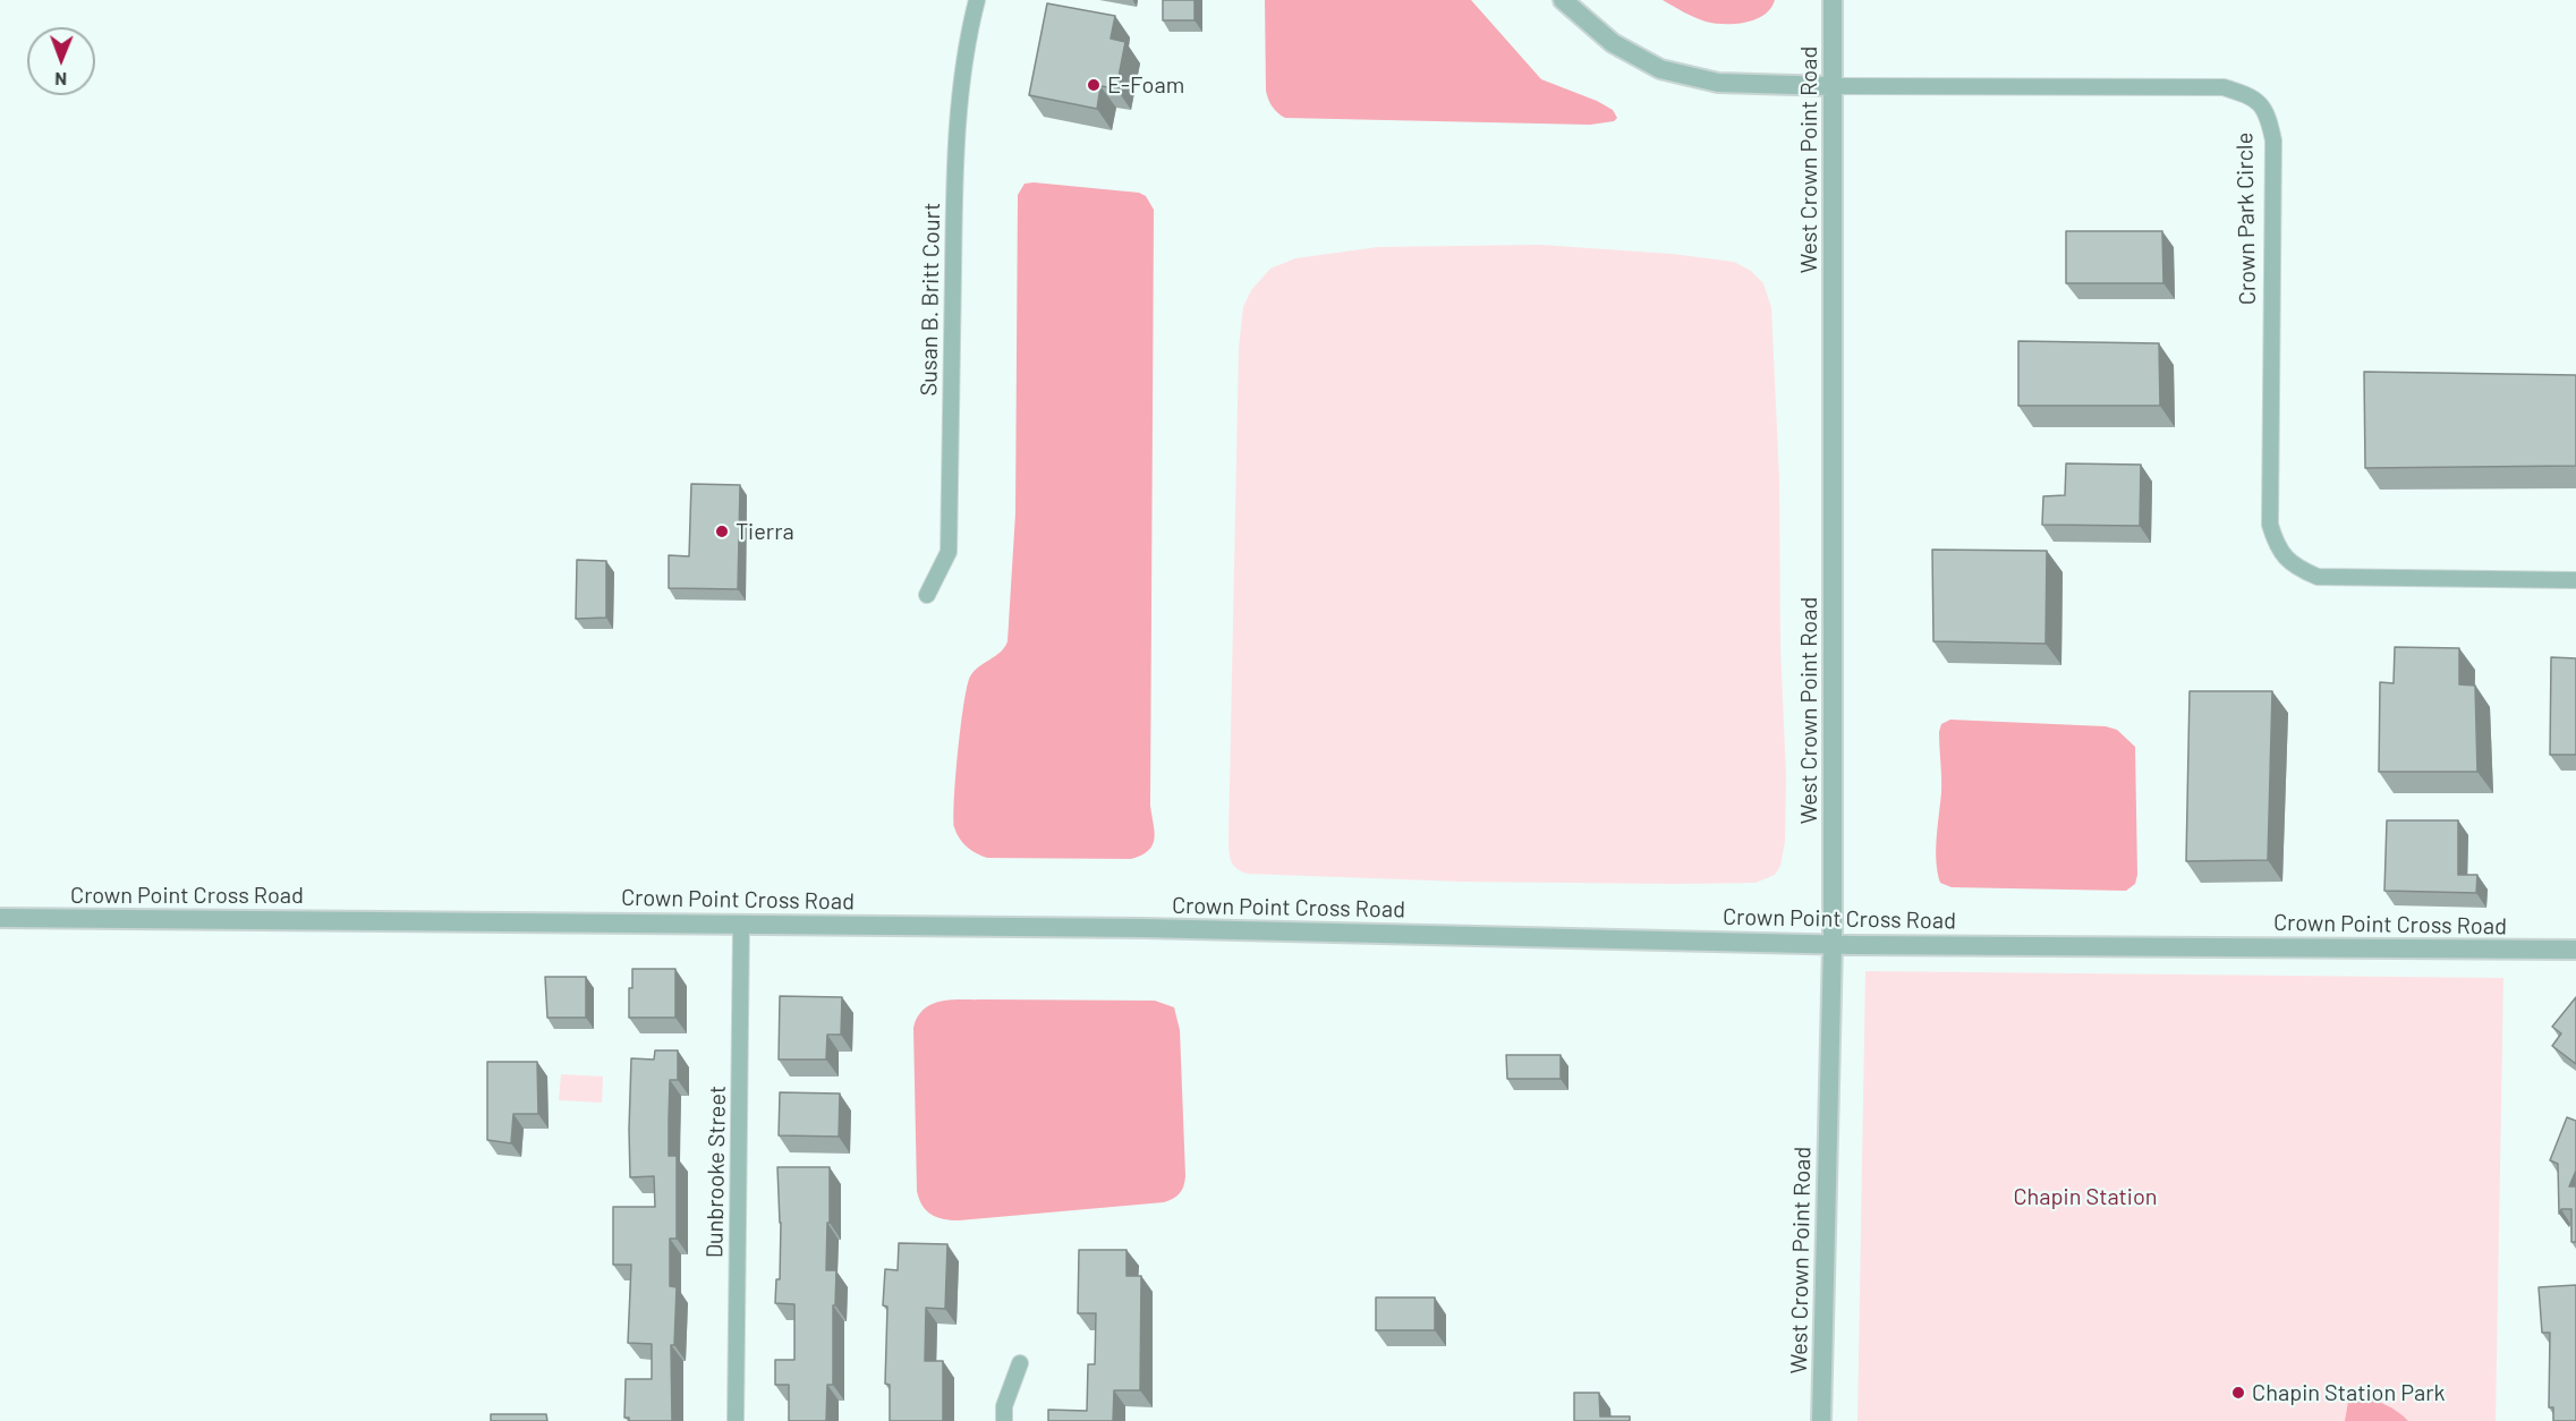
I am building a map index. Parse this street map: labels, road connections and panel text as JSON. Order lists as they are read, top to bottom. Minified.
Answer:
{"streets":{"street":["West Crown Point Road","Crown Park Circle","Susan B. Britt Court","Crown Point Cross Road","Dunbrooke Street"]},"crossings":[["West Crown Point Road","Crown Park Circle"],["West Crown Point Road","Crown Point Cross Road"],["Crown Point Cross Road","Dunbrooke Street"]],"parks":["Chapin Station"],"places":["E-Foam","Tierra","Chapin Station Park"],"north":"bottom"}
